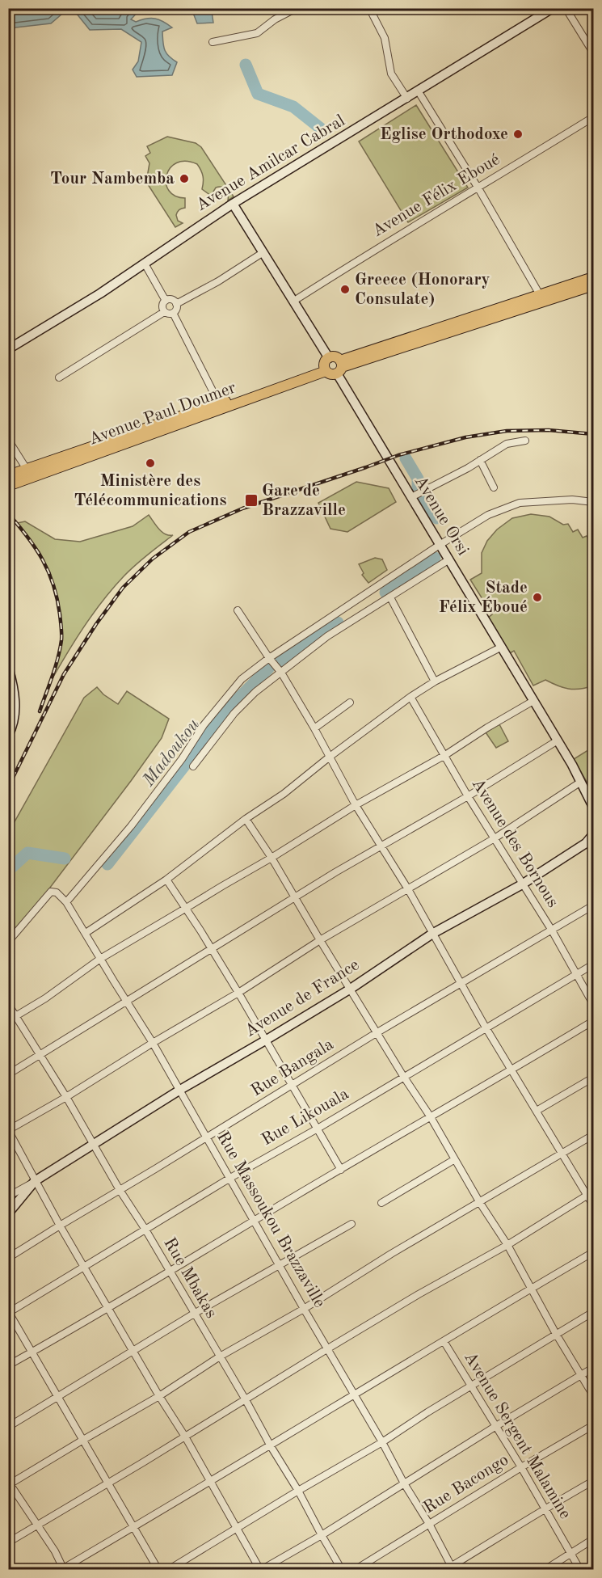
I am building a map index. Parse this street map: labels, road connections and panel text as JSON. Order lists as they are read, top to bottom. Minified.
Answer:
{"streets":{"main road":["Avenue Amilcar Cabral","Avenue Paul Doumer","Avenue Orsi","Avenue de France"],"street":["Avenue Félix Eboué","Avenue des Bornous","Rue Bangala","Rue Likouala","Rue Massoukou Brazzaville","Rue Mbakas","Avenue Sergent Malamine","Rue Bacongo"]},"crossings":[["Avenue des Bornous","Avenue de France"],["Avenue des Bornous","Rue Bangala"],["Avenue des Bornous","Rue Likouala"],["Avenue de France","Rue Massoukou Brazzaville"],["Avenue de France","Rue Mbakas"],["Rue Bangala","Rue Massoukou Brazzaville"],["Rue Bangala","Rue Mbakas"],["Rue Likouala","Rue Massoukou Brazzaville"],["Rue Likouala","Rue Mbakas"],["Rue Massoukou Brazzaville","Rue Bacongo"],["Avenue Sergent Malamine","Rue Bacongo"]],"water":["Madoukou"],"places":{"other":["Eglise Orthodoxe","Tour Nambemba","Greece (Honorary Consulate)","Ministère des Télécommunications","Stade Félix Éboué"],"transit":["Gare de Brazzaville"]}}
